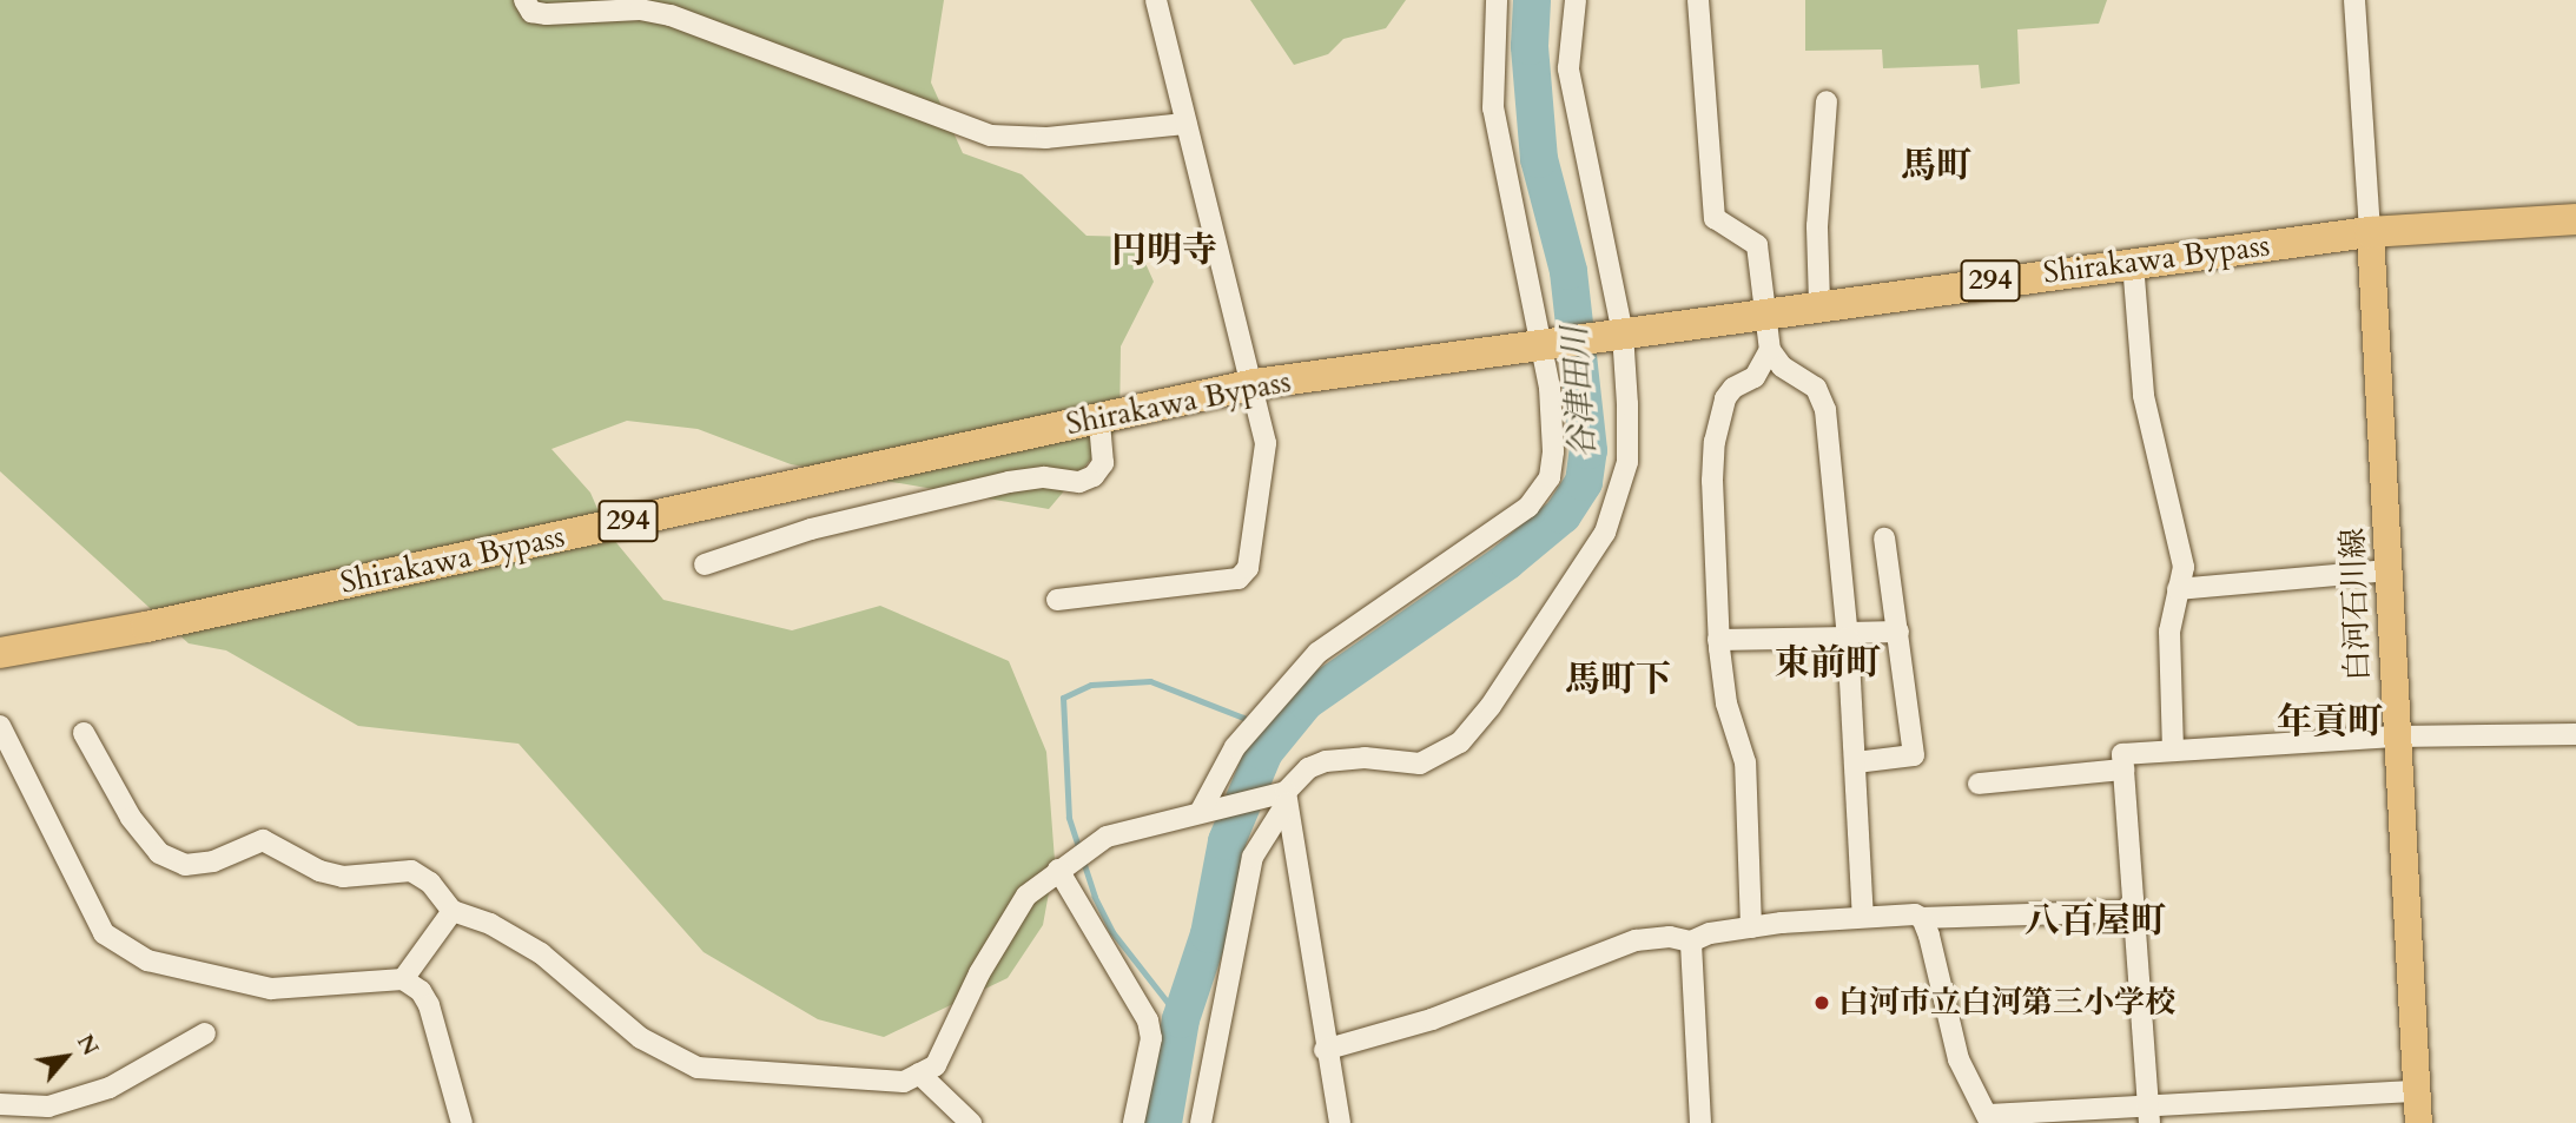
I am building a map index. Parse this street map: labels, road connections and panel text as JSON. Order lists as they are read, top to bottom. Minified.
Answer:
{"streets":{"highway":["Shirakawa Bypass","294"],"main road":["白河石川線"]},"crossings":[["Shirakawa Bypass","294"],["Shirakawa Bypass","白河石川線"],["294","白河石川線"]],"districts":["馬町","円明寺","束前町","馬町下","年貢町","八百屋町"],"water":["谷津田川"],"places":["白河市立白河第三小学校"],"north":"top right"}
